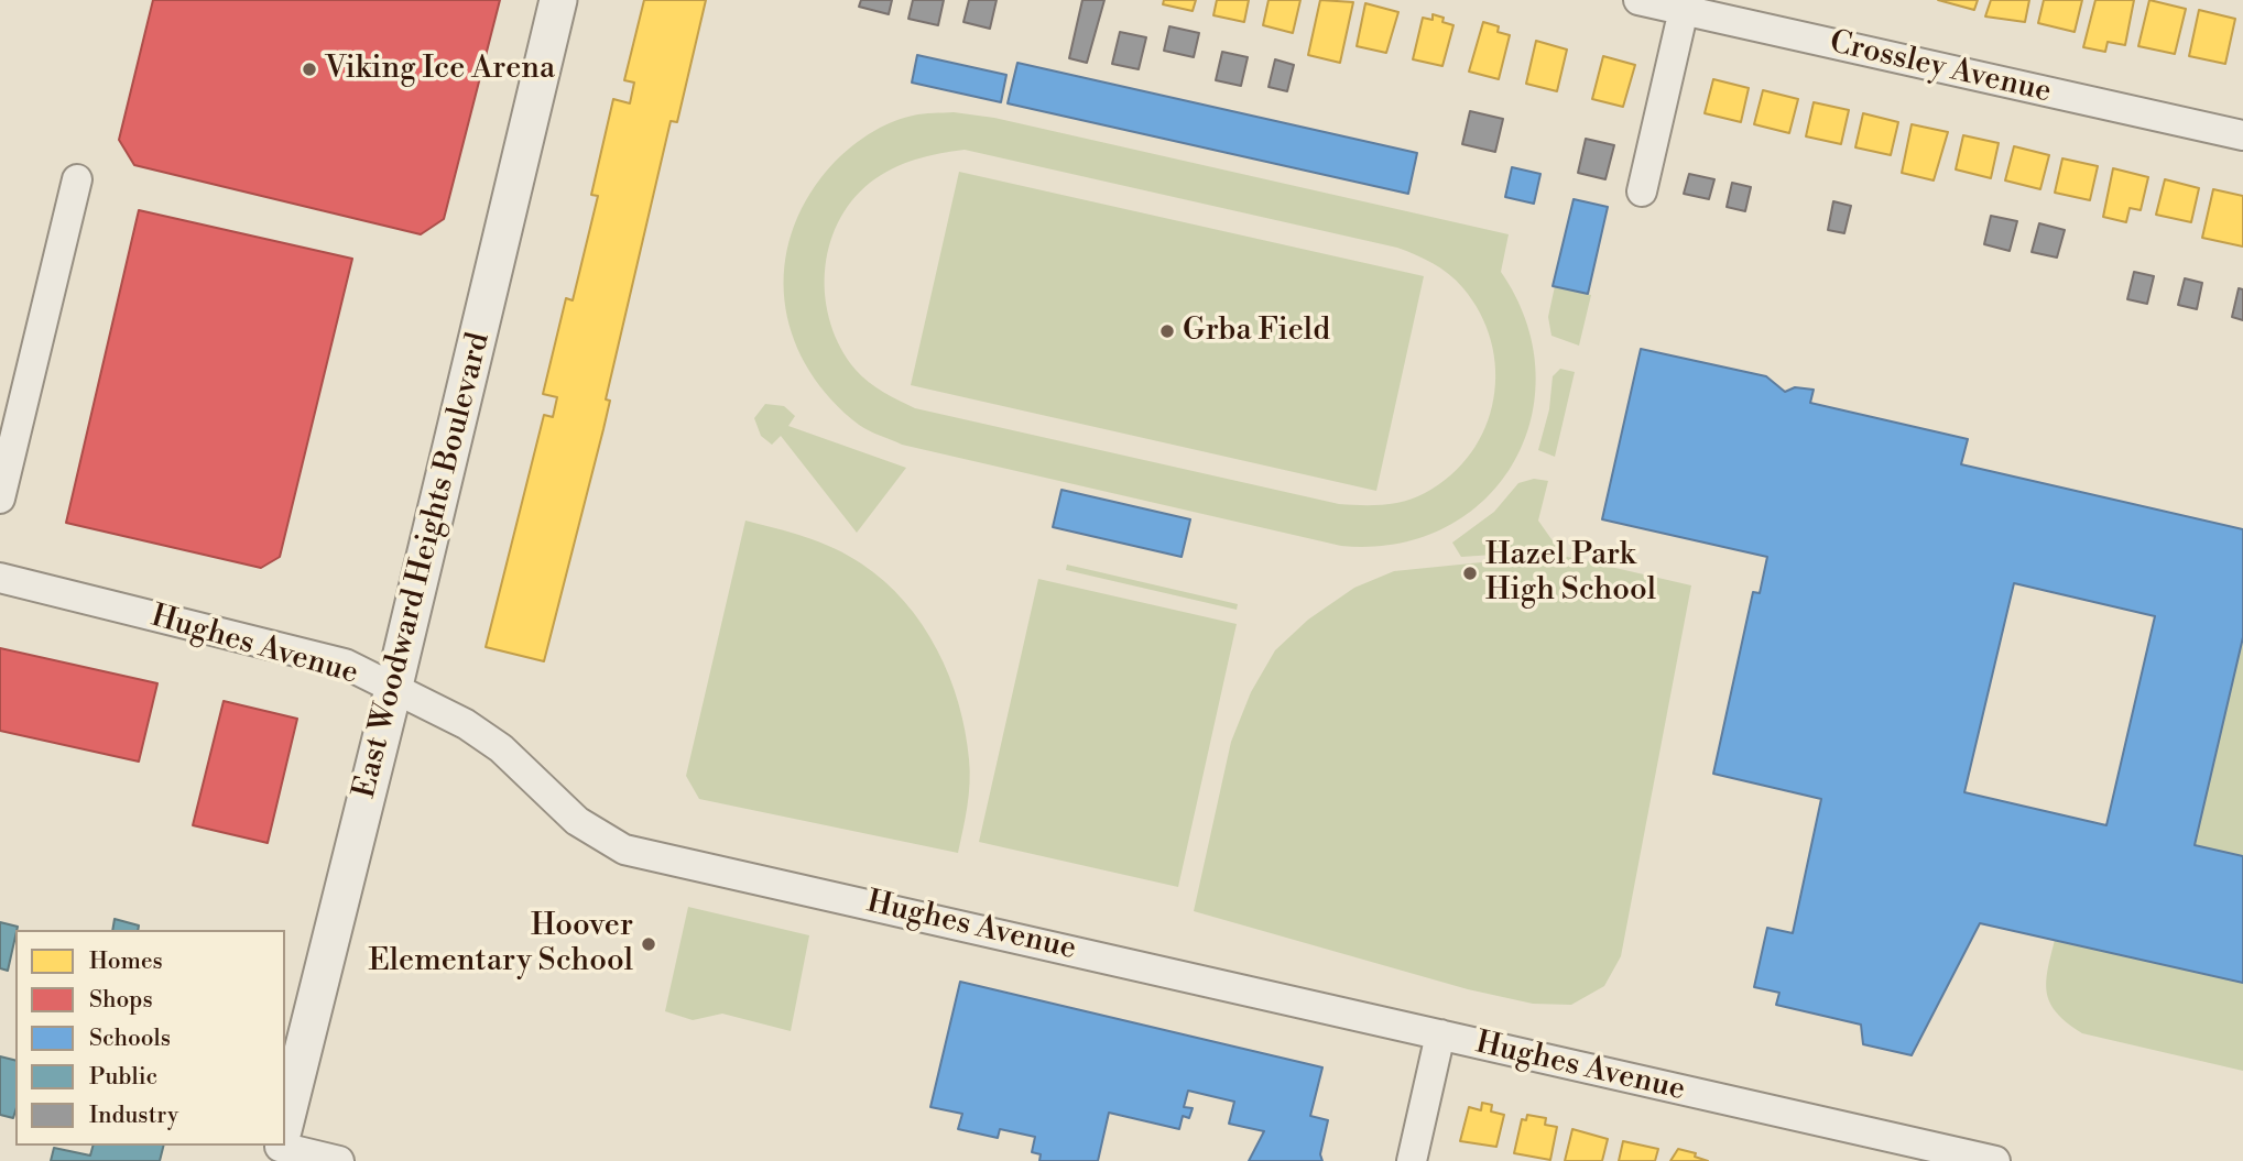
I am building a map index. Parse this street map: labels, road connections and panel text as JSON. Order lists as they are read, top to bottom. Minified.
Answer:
{"streets":{"street":["Crossley Avenue","East Woodward Heights Boulevard","Hughes Avenue"]},"crossings":[["East Woodward Heights Boulevard","Hughes Avenue"]],"places":["Viking Ice Arena","Grba Field","Hazel Park High School","Hoover Elementary School"],"legend":["Homes","Shops","Schools","Public","Industry"]}
